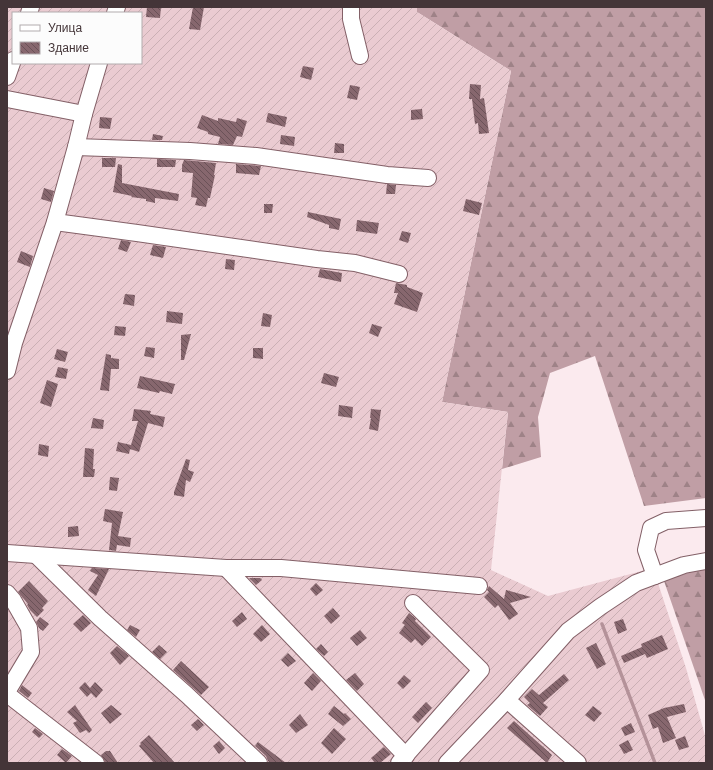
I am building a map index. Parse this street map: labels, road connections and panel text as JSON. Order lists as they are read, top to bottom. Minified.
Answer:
{"legend":["Улица","Здание"]}
